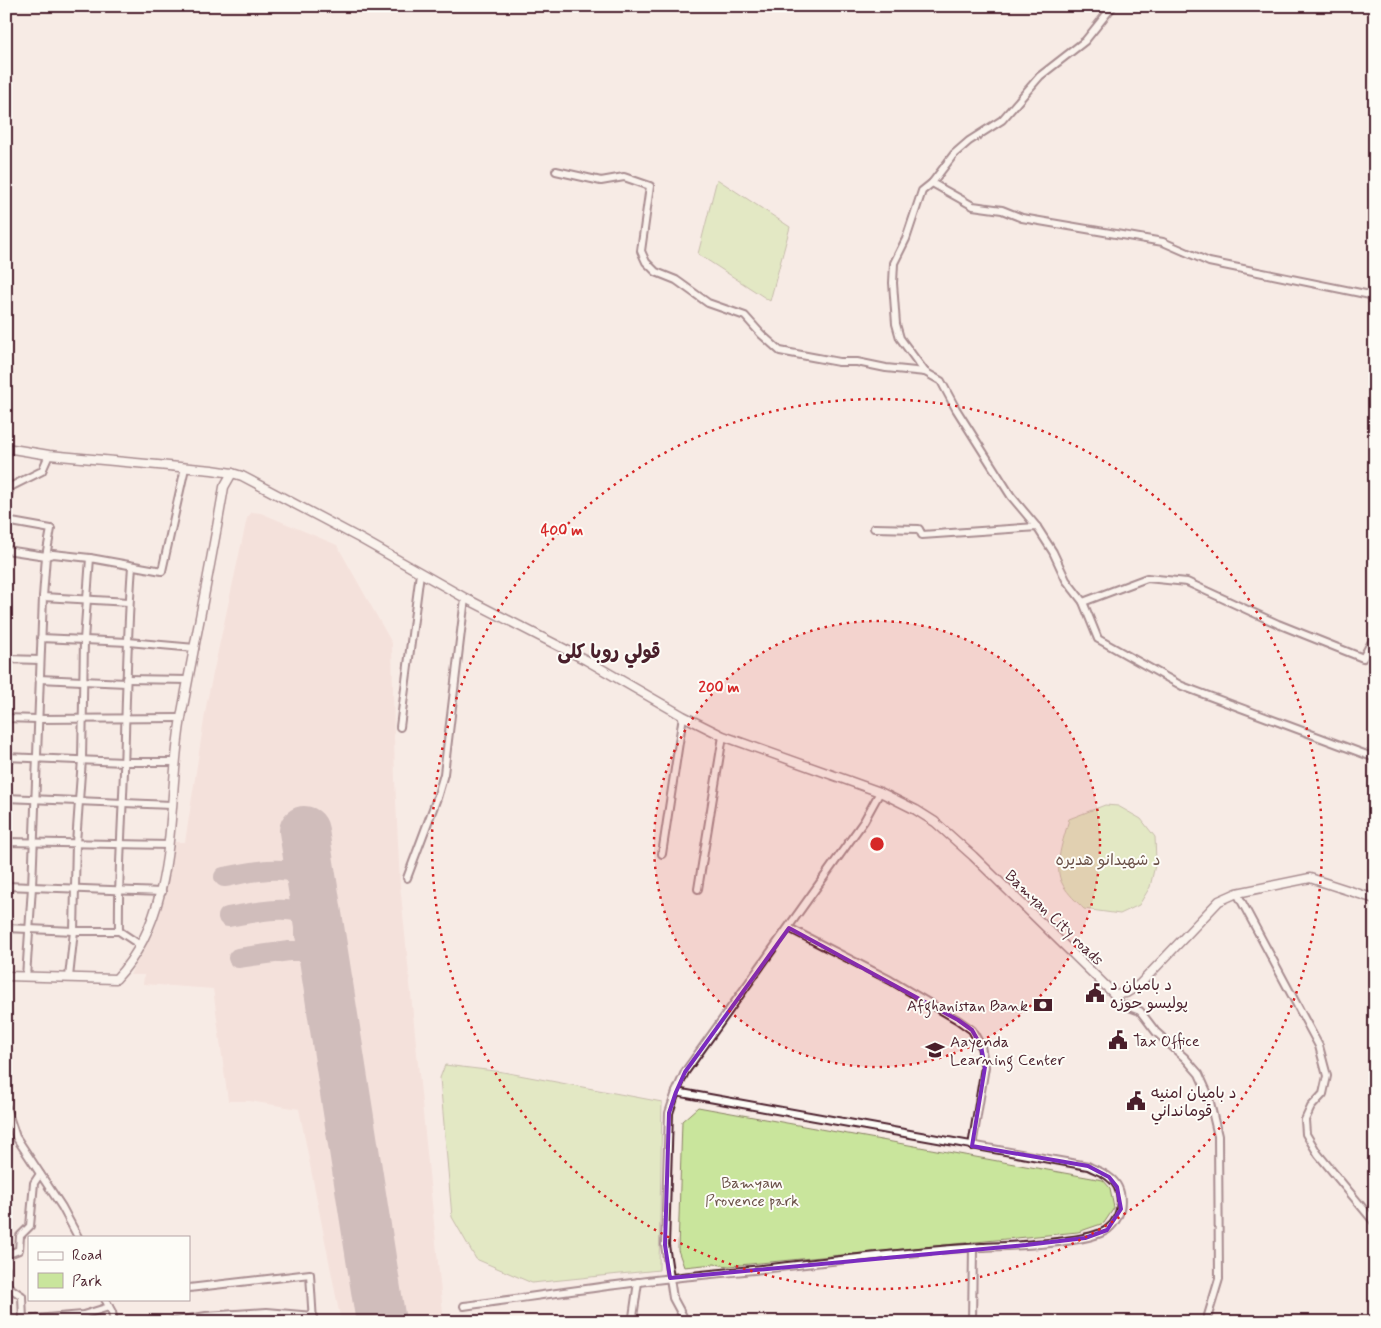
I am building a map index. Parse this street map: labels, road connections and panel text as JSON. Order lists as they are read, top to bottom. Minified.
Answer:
{"streets":{"street":["Bamyan City roads"]},"districts":["قولي روبا کلی"],"parks":["د شهیدانو هدیره","Bamyam Provence park"],"places":{"public building":["د بامیان د پولیسو حوزه","Tax Office","د بامیان امنیه قومانداني"],"bank":["Afghanistan Bank"],"school or university":["Aayenda Learning Center"]},"legend":["Road","Park"],"rings":["400 m","200 m"]}
